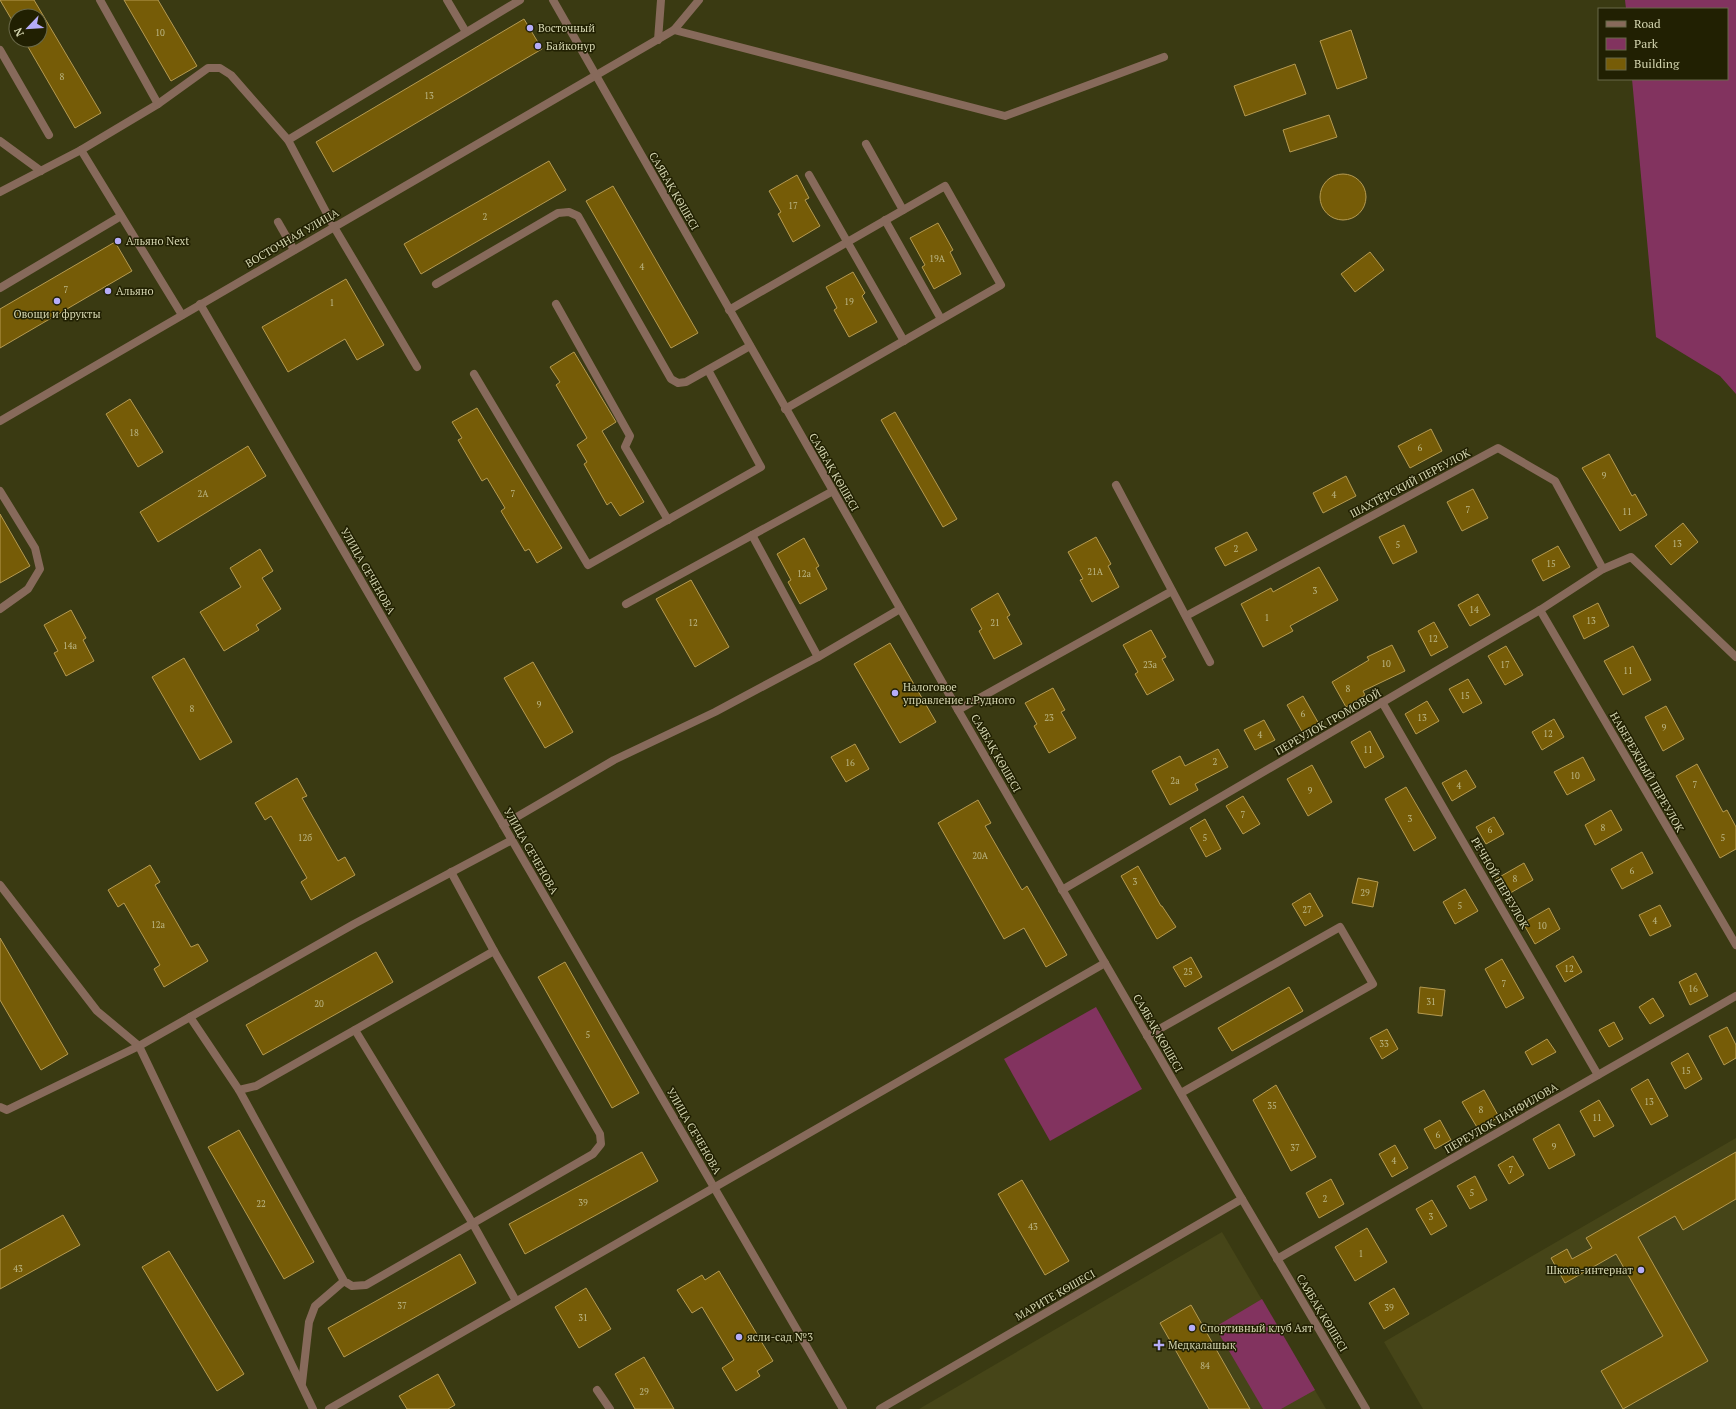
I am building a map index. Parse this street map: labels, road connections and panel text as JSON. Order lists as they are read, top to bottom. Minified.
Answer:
{"streets":{"street":["САЯБАҚ КӨШЕСІ","ВОСТОЧНАЯ УЛИЦА","ШАХТЁРСКИЙ ПЕРЕУЛОК","УЛИЦА СЕЧЕНОВА","ПЕРЕУЛОК ГРОМОВОЙ","НАБЕРЕЖНЫЙ ПЕРЕУЛОК","РЕЧНОЙ ПЕРЕУЛОК","ПЕРЕУЛОК ПАНФИЛОВА","МАРИТЕ КӨШЕСІ"]},"crossings":[["САЯБАҚ КӨШЕСІ","ВОСТОЧНАЯ УЛИЦА"],["САЯБАҚ КӨШЕСІ","ПЕРЕУЛОК ГРОМОВОЙ"],["САЯБАҚ КӨШЕСІ","ПЕРЕУЛОК ПАНФИЛОВА"],["САЯБАҚ КӨШЕСІ","МАРИТЕ КӨШЕСІ"],["ВОСТОЧНАЯ УЛИЦА","УЛИЦА СЕЧЕНОВА"],["ШАХТЁРСКИЙ ПЕРЕУЛОК","ПЕРЕУЛОК ГРОМОВОЙ"],["ПЕРЕУЛОК ГРОМОВОЙ","НАБЕРЕЖНЫЙ ПЕРЕУЛОК"],["ПЕРЕУЛОК ГРОМОВОЙ","РЕЧНОЙ ПЕРЕУЛОК"],["РЕЧНОЙ ПЕРЕУЛОК","ПЕРЕУЛОК ПАНФИЛОВА"]],"places":{"other":["Восточный","Байконур","Альяно Next","Альяно","Овощи и фрукты","Налоговое управление г.Рудного","Школа-интернат","Спортивный клуб Аят","ясли-сад №3"],"health":["Медқалашық"]},"house_numbers":["10","8","13","17","2","19А","4","7","19","1","18","6","9","2А","7","4","7","11","13","5","2","15","21А","12а","3","14","1","13","12","21","12","14а","10","23а","17","11","8","15","9","8","6","23","13","9","12","4","11","2","16","10","2а","7","4","9","7","3","8","6","12б","5","5","20А","6","8","3","29","5","27","4","12а","10","12","25","7","16","31","20","5","33","15","13","35","8","11","6","9","37","4","7","5","2","39","22","3","43","1","43","37","39","31","84","29"],"legend":["Road","Park","Building"],"north":"bottom left"}
